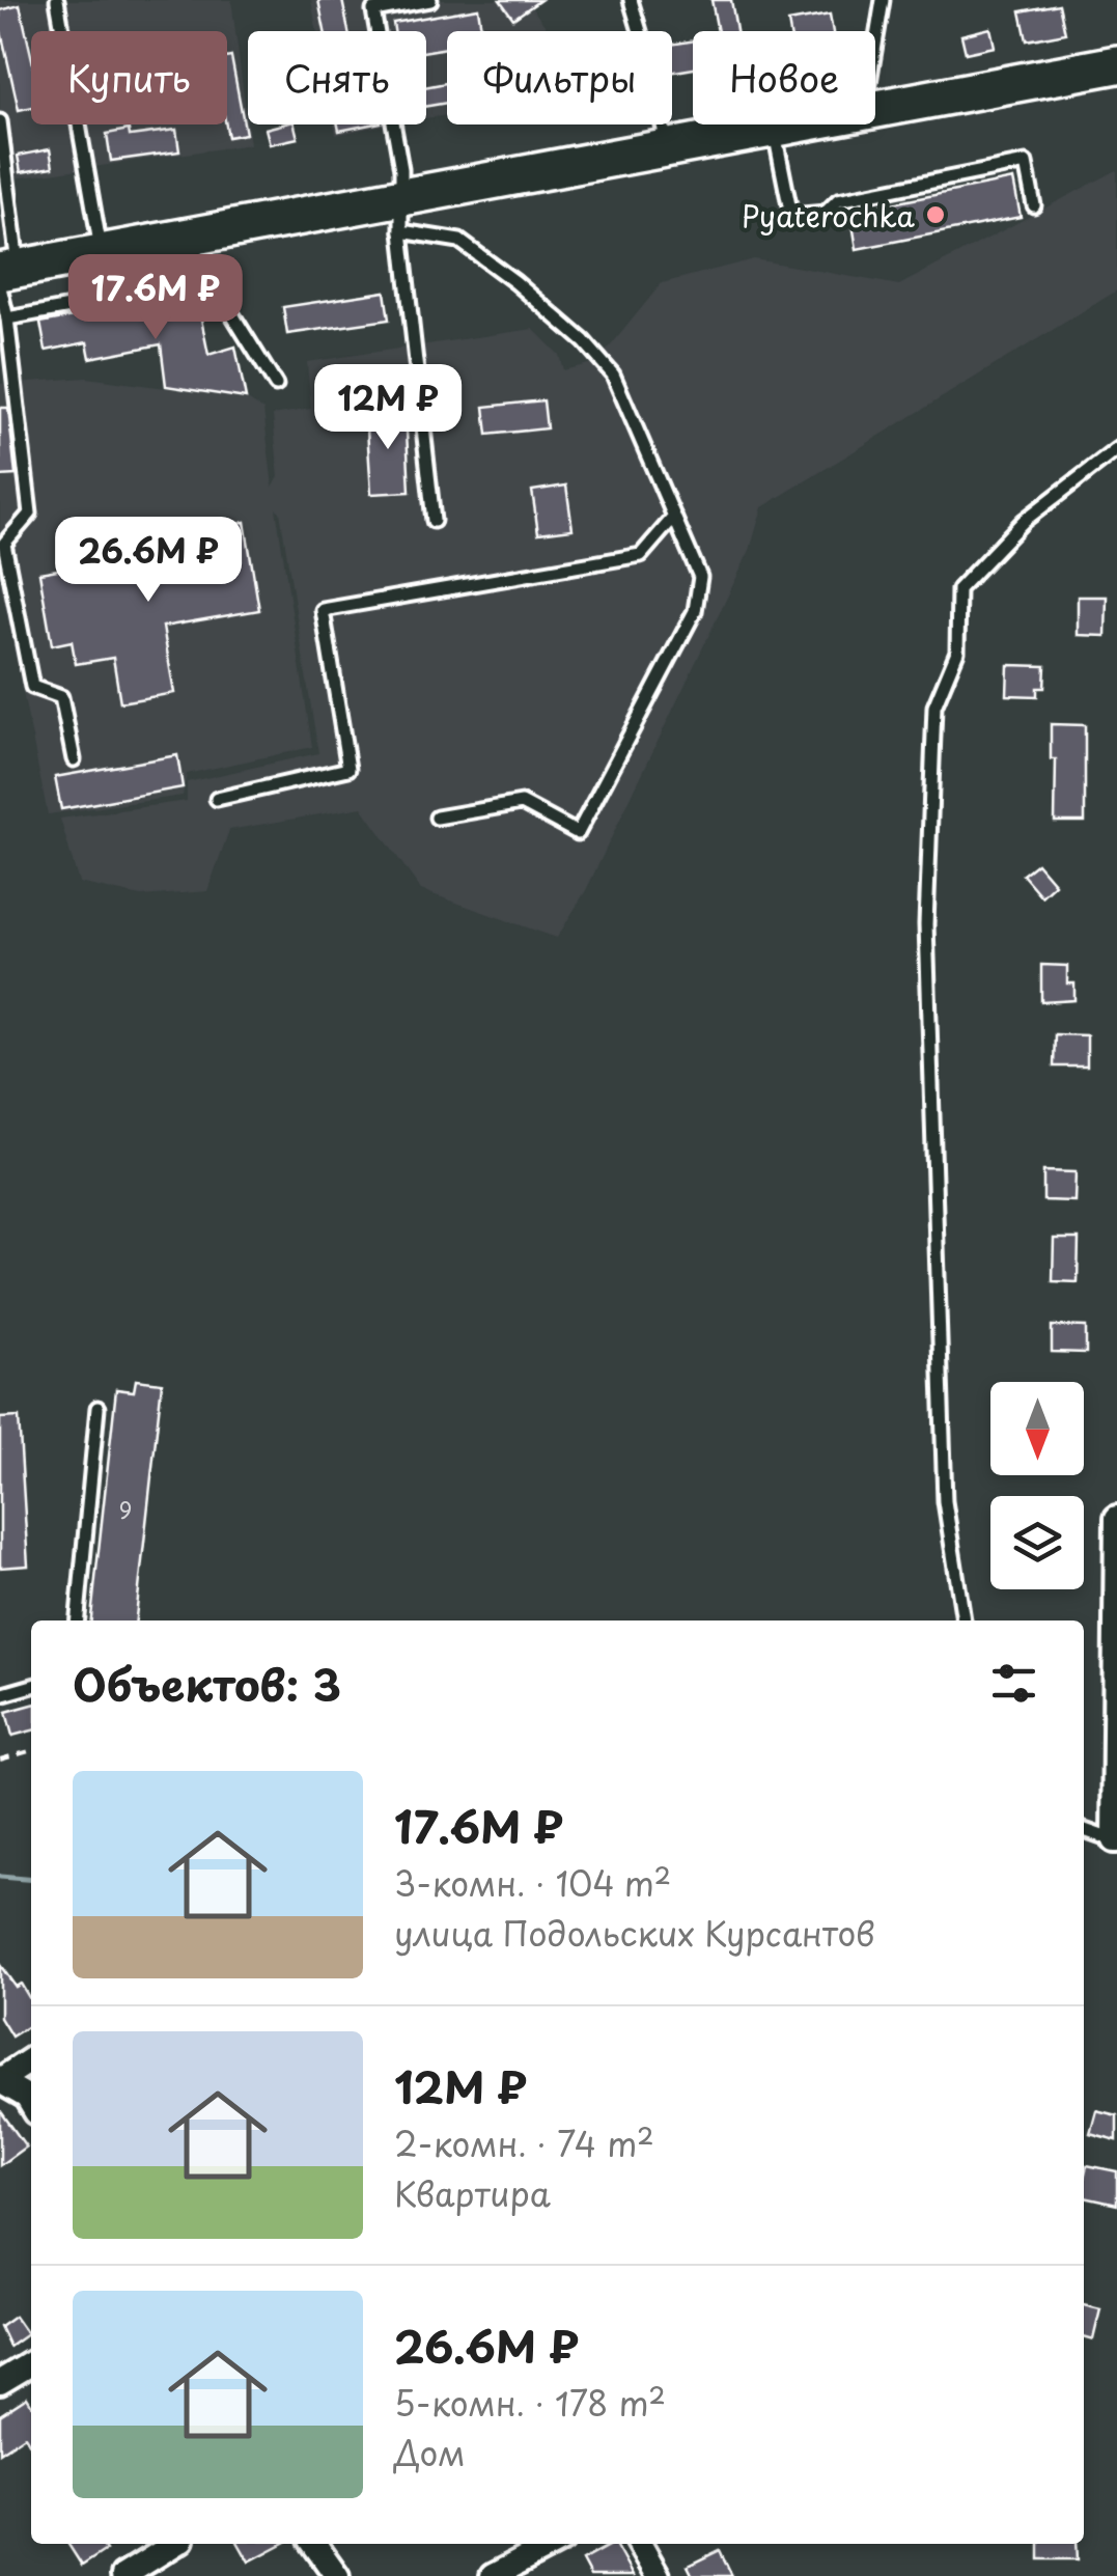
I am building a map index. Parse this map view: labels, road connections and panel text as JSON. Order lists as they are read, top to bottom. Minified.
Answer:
{"places":["Pyaterochka"],"house_numbers":["9"],"north":"bottom","page":{"chip":["Купить","Снять","Фильтры","Новое"],"price":["17.6M ₽","12M ₽","26.6M ₽"],"heading":"Объектов: 3","list":[{"name":"17.6M ₽","note":"3-комн. · 104 m² · улица Подольских Курсантов"},{"name":"12M ₽","note":"2-комн. · 74 m² · Квартира"},{"name":"26.6M ₽","note":"5-комн. · 178 m² · Дом"}]}}
